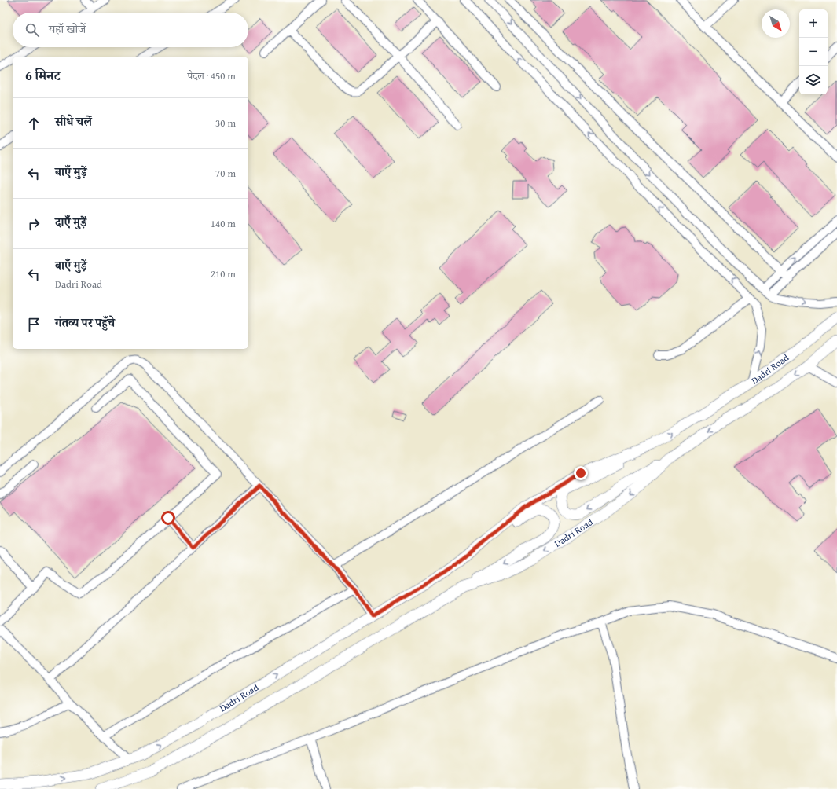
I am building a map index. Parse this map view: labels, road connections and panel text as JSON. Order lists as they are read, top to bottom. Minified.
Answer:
{"streets":{"main road":["Dadri Road"]},"north":"bottom right","page":{"map_buttons":["+","−"],"search":"यहाँ खोजें","heading":["6 मिनट","पैदल · 450 m"],"list":[["सीधे चलें","30 m"],["बाएँ मुड़ें","70 m"],["दाएँ मुड़ें","140 m"],["बाएँ मुड़ें","Dadri Road","210 m"],"गंतव्य पर पहुँचे"]}}
